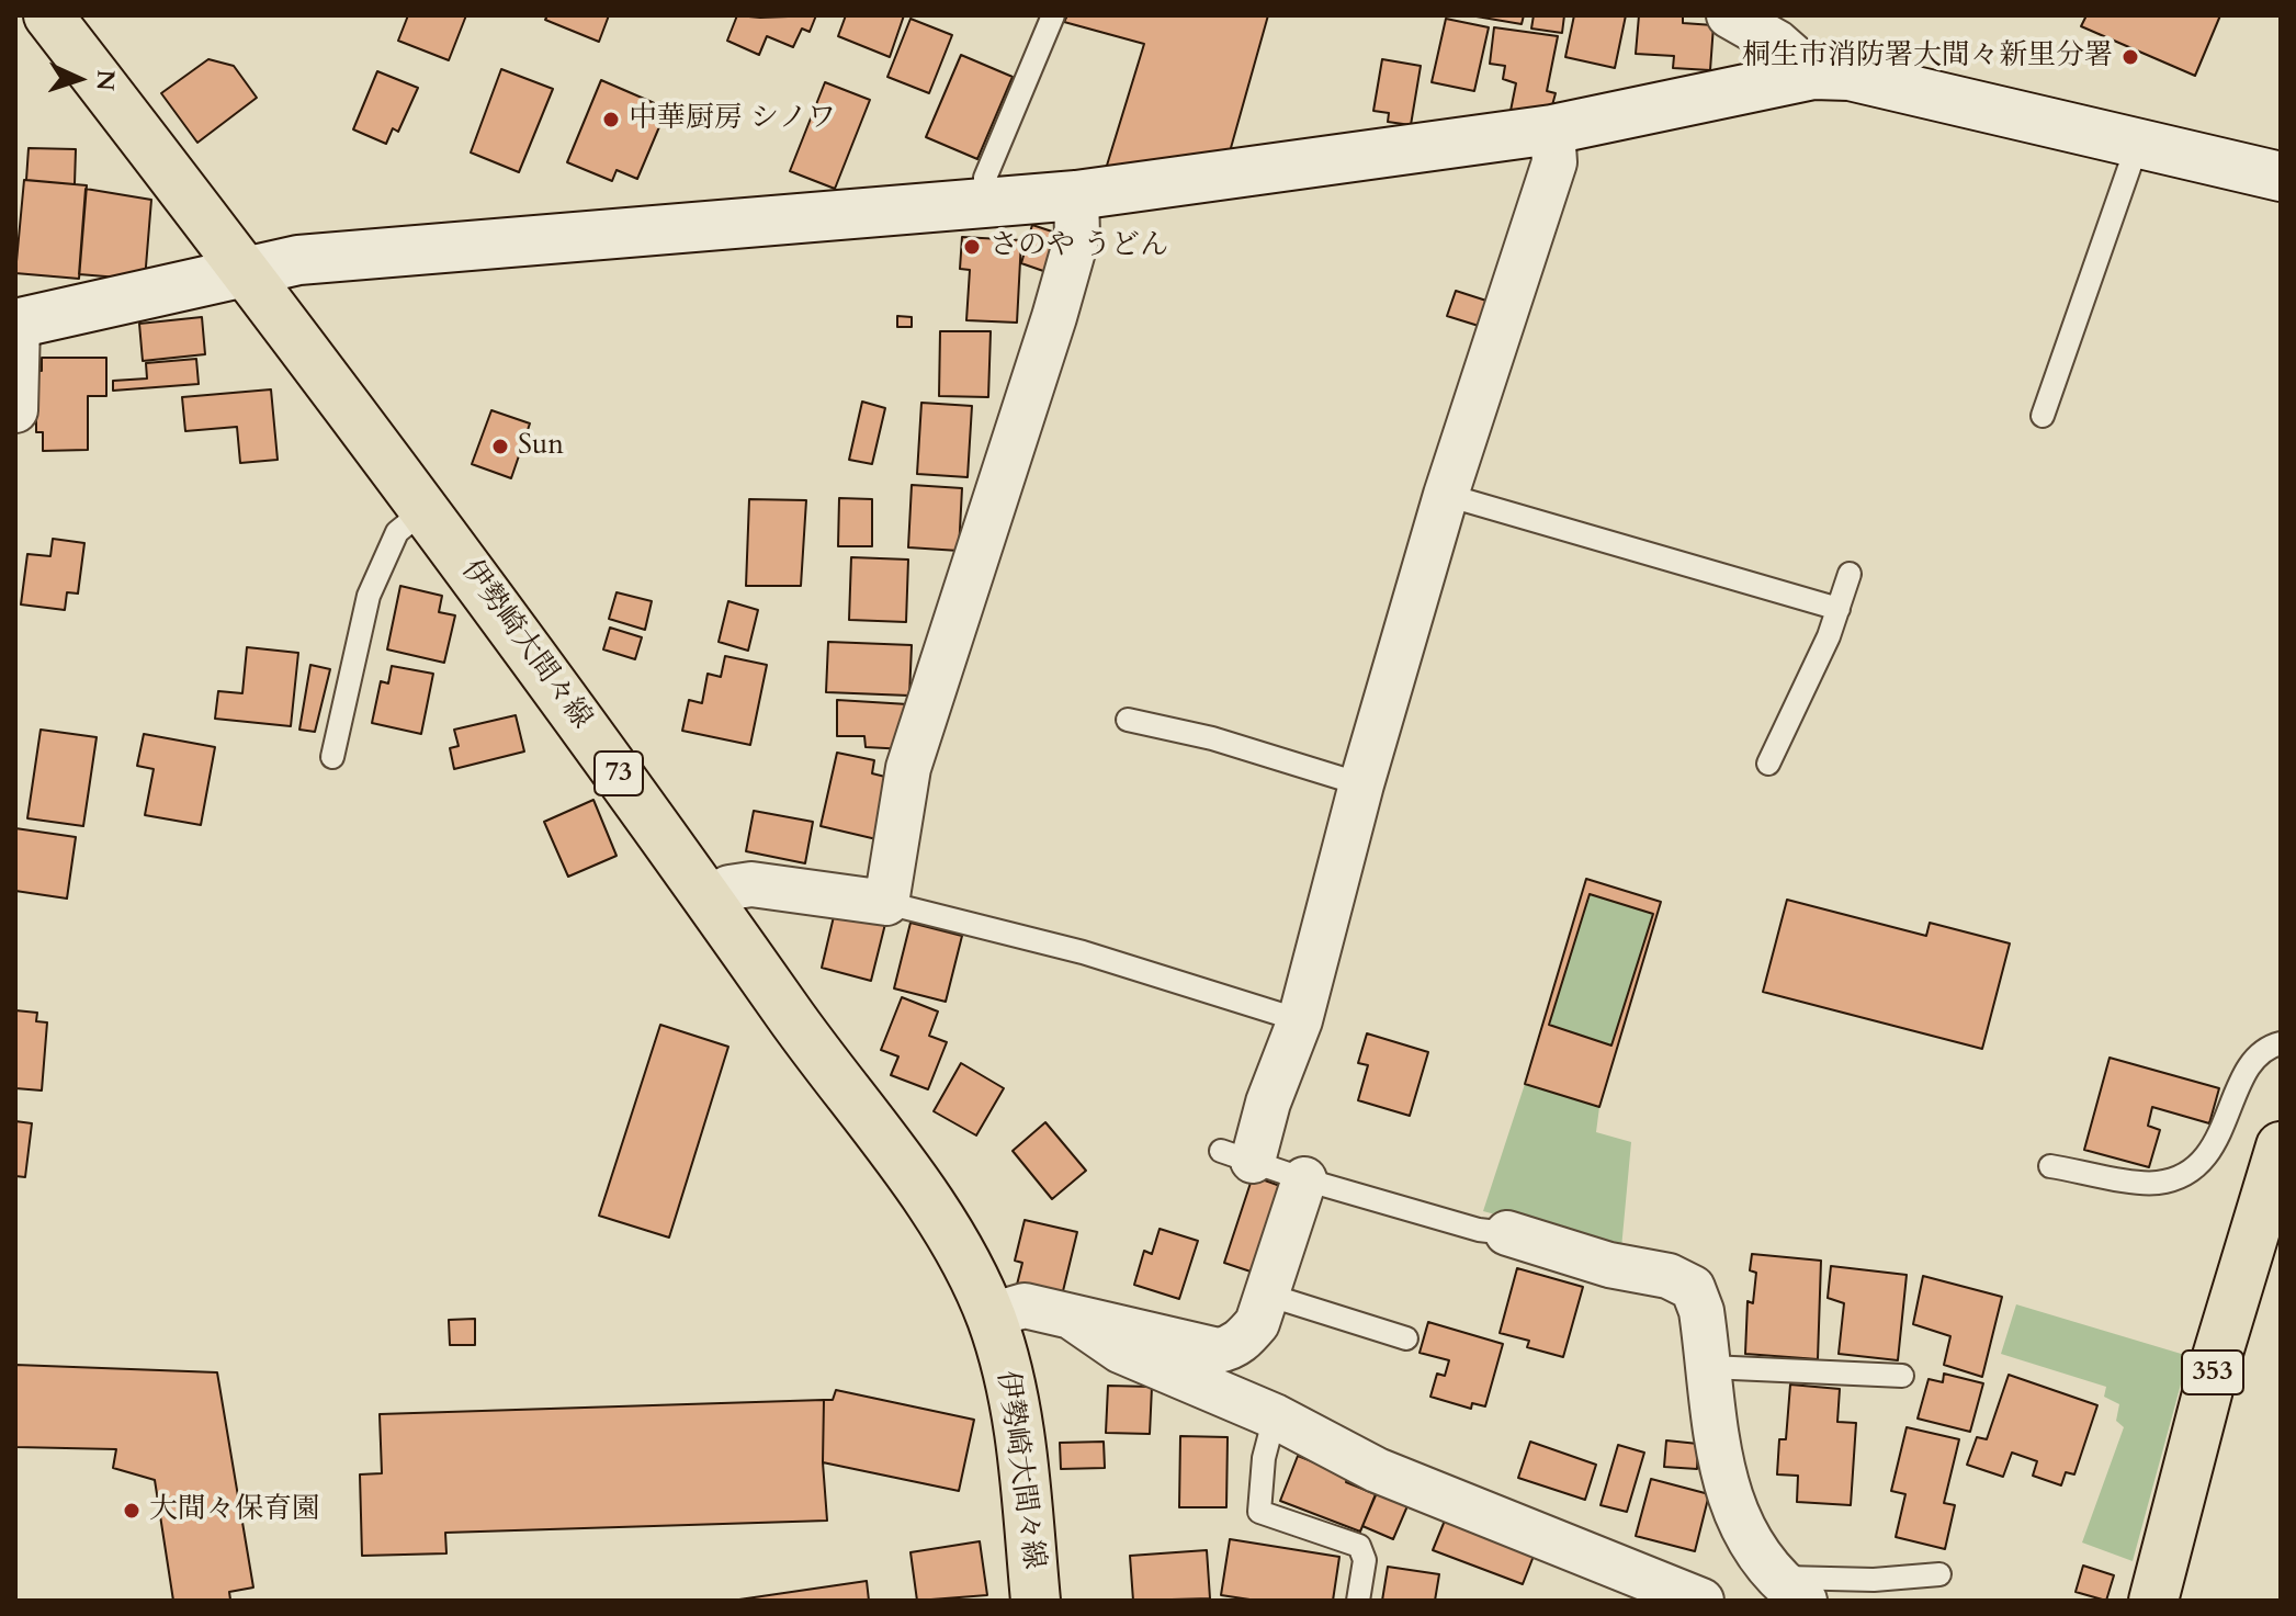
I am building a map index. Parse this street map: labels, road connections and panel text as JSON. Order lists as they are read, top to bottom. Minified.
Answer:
{"streets":{"main road":["伊勢崎大間々線","73","353"]},"places":["桐生市消防署大間々新里分署","中華厨房 シノワ","さのや うどん","Sun","大間々保育園"],"north":"right"}
